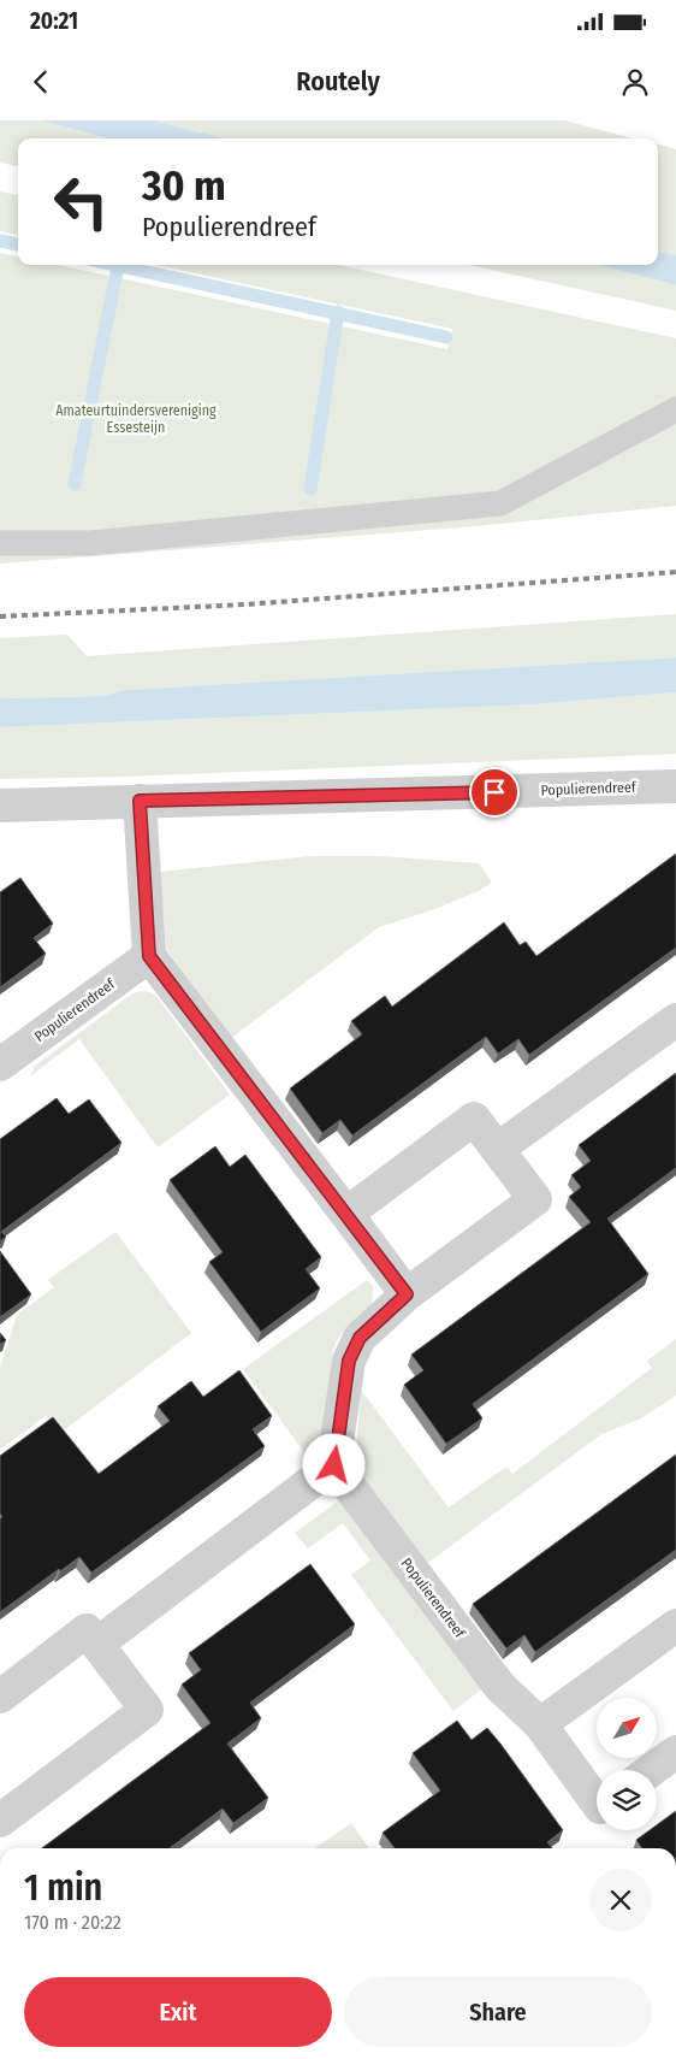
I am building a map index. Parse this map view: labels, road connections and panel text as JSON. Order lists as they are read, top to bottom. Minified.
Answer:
{"streets":{"street":["Populierendreef"]},"parks":["Amateurtuindersvereniging Essesteijn"],"north":"top right","page":{"status":"20:21","header":"Routely","turn":["30 m","Populierendreef"],"heading":["1 min","170 m · 20:22"],"buttons":["Exit","Share"]}}
